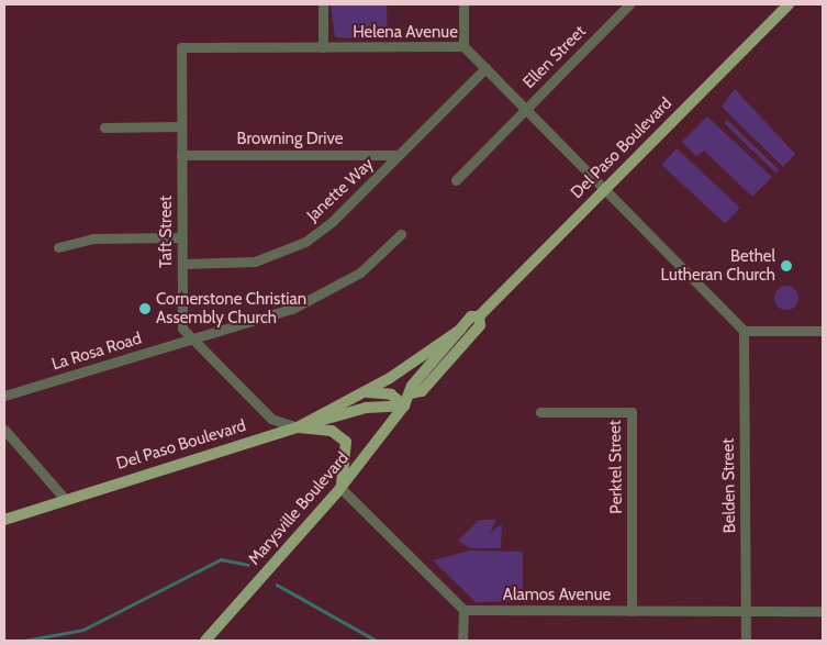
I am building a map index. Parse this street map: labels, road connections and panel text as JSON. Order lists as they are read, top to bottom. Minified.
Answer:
{"streets":{"main road":["Del Paso Boulevard","Marysville Boulevard"],"street":["Helena Avenue","Ellen Street","Browning Drive","Janette Way","Taft Street","La Rosa Road","Perktel Street","Belden Street","Alamos Avenue"]},"crossings":[["Helena Avenue","Ellen Street"],["Helena Avenue","Del Paso Boulevard"],["Helena Avenue","Janette Way"],["Helena Avenue","Taft Street"],["Helena Avenue","Belden Street"],["Browning Drive","Janette Way"],["Browning Drive","Taft Street"],["Del Paso Boulevard","Taft Street"],["Del Paso Boulevard","Marysville Boulevard"],["Janette Way","Taft Street"],["Taft Street","La Rosa Road"],["Perktel Street","Alamos Avenue"],["Belden Street","Alamos Avenue"]],"places":["Bethel Lutheran Church","Cornerstone Christian Assembly Church"]}
